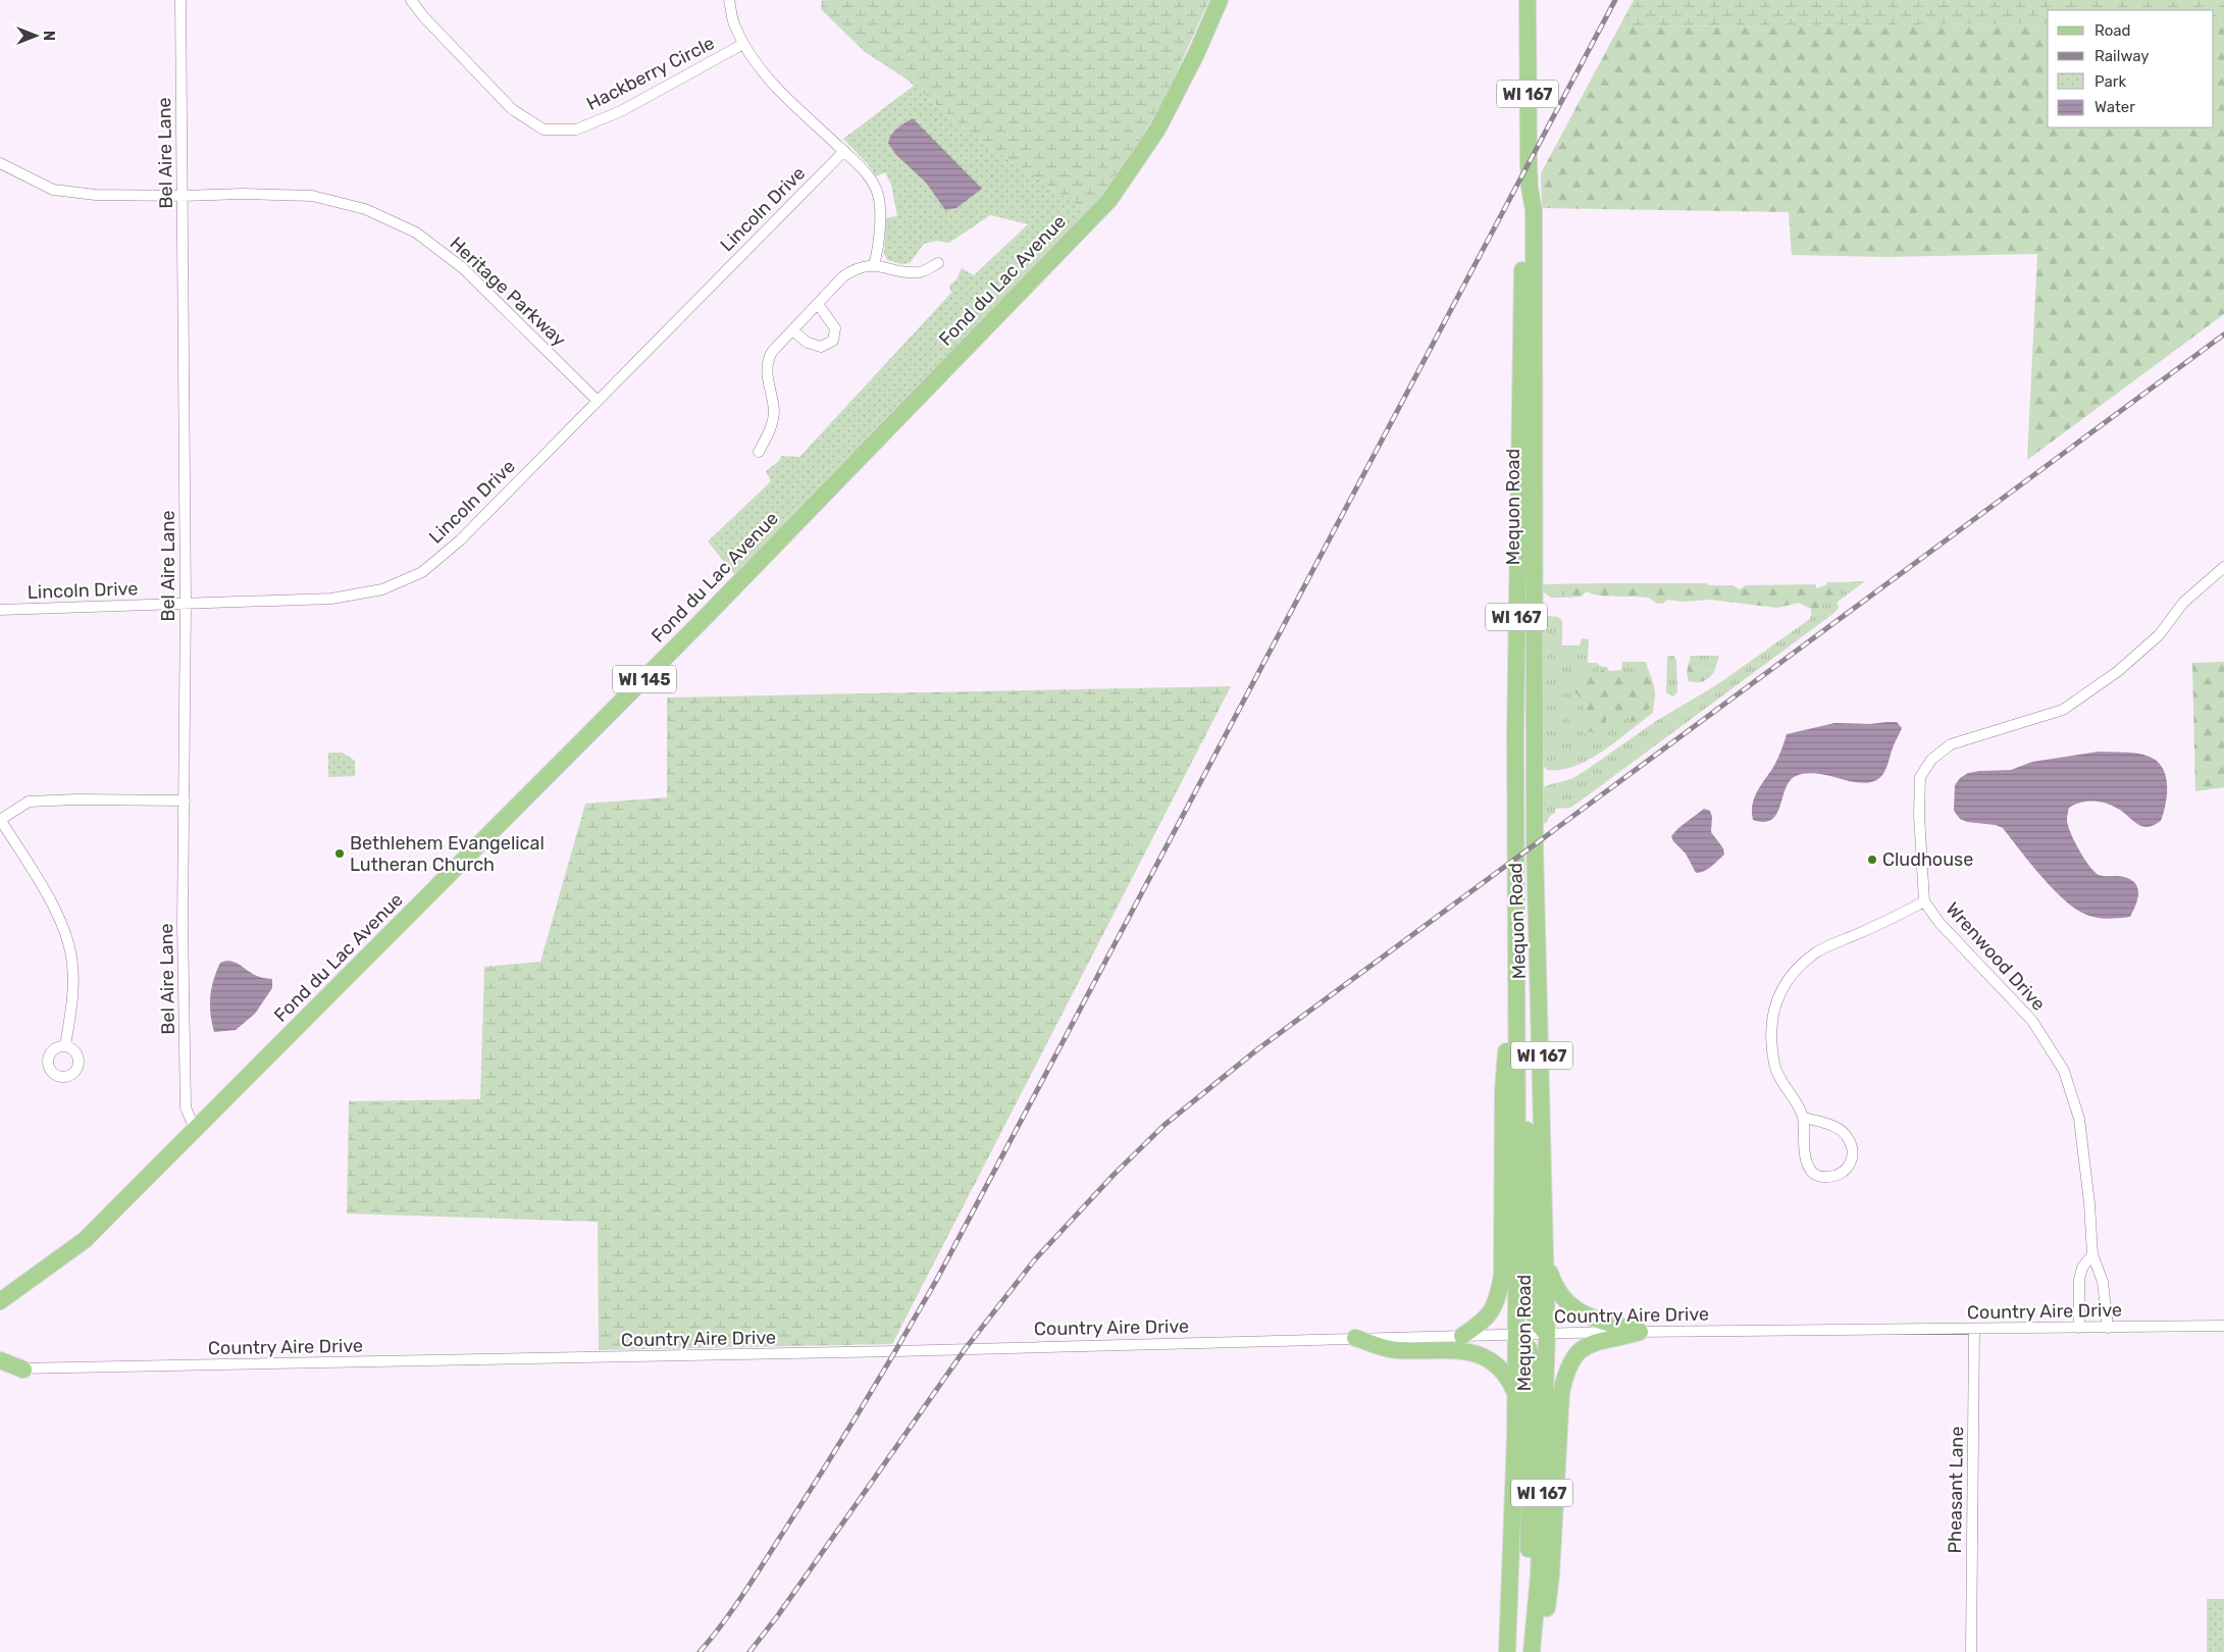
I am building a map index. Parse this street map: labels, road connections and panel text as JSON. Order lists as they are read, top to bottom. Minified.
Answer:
{"streets":{"main road":["WI 167","Fond du Lac Avenue","Mequon Road","WI 145"],"street":["Hackberry Circle","Bel Aire Lane","Lincoln Drive","Heritage Parkway","Wrenwood Drive","Country Aire Drive","Pheasant Lane"]},"crossings":[["Bel Aire Lane","Lincoln Drive"],["Bel Aire Lane","Fond du Lac Avenue"],["Bel Aire Lane","Heritage Parkway"],["Lincoln Drive","Heritage Parkway"],["Mequon Road","Country Aire Drive"],["Wrenwood Drive","Country Aire Drive"],["Country Aire Drive","Pheasant Lane"]],"places":["Bethlehem Evangelical Lutheran Church","Cludhouse"],"legend":["Road","Railway","Park","Water"],"north":"right"}
